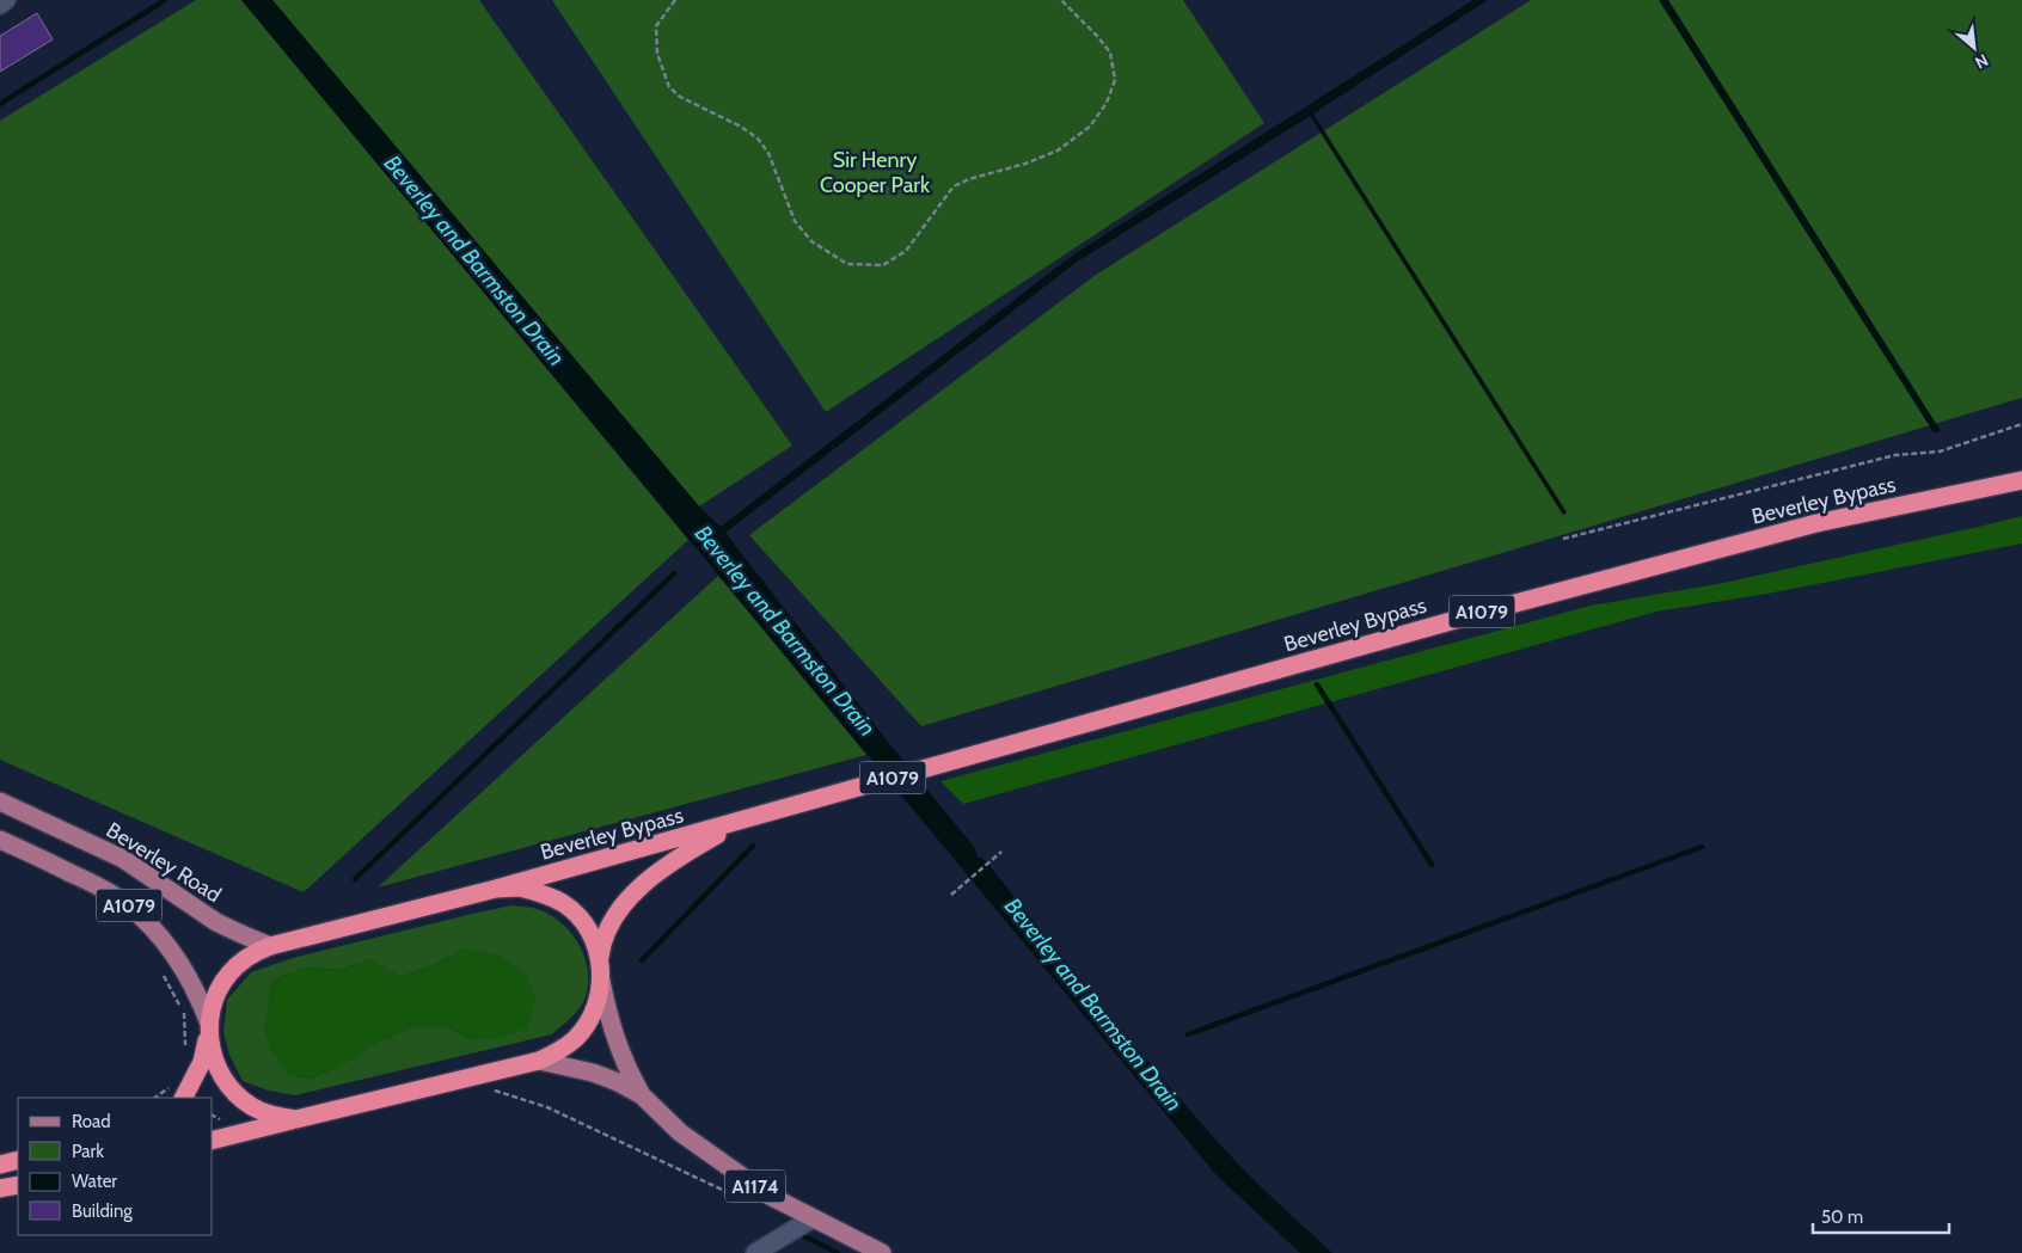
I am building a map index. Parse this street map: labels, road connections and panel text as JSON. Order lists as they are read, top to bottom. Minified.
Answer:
{"streets":{"highway":["Beverley Bypass","A1079"],"main road":["Beverley Road","A1174"]},"crossings":[["Beverley Bypass","A1079"],["A1079","Beverley Road"],["A1079","A1174"]],"water":["Beverley and Barmston Drain"],"parks":["Sir Henry Cooper Park"],"legend":["Road","Park","Water","Building"],"scale_bar":"50 m","north":"bottom right"}
